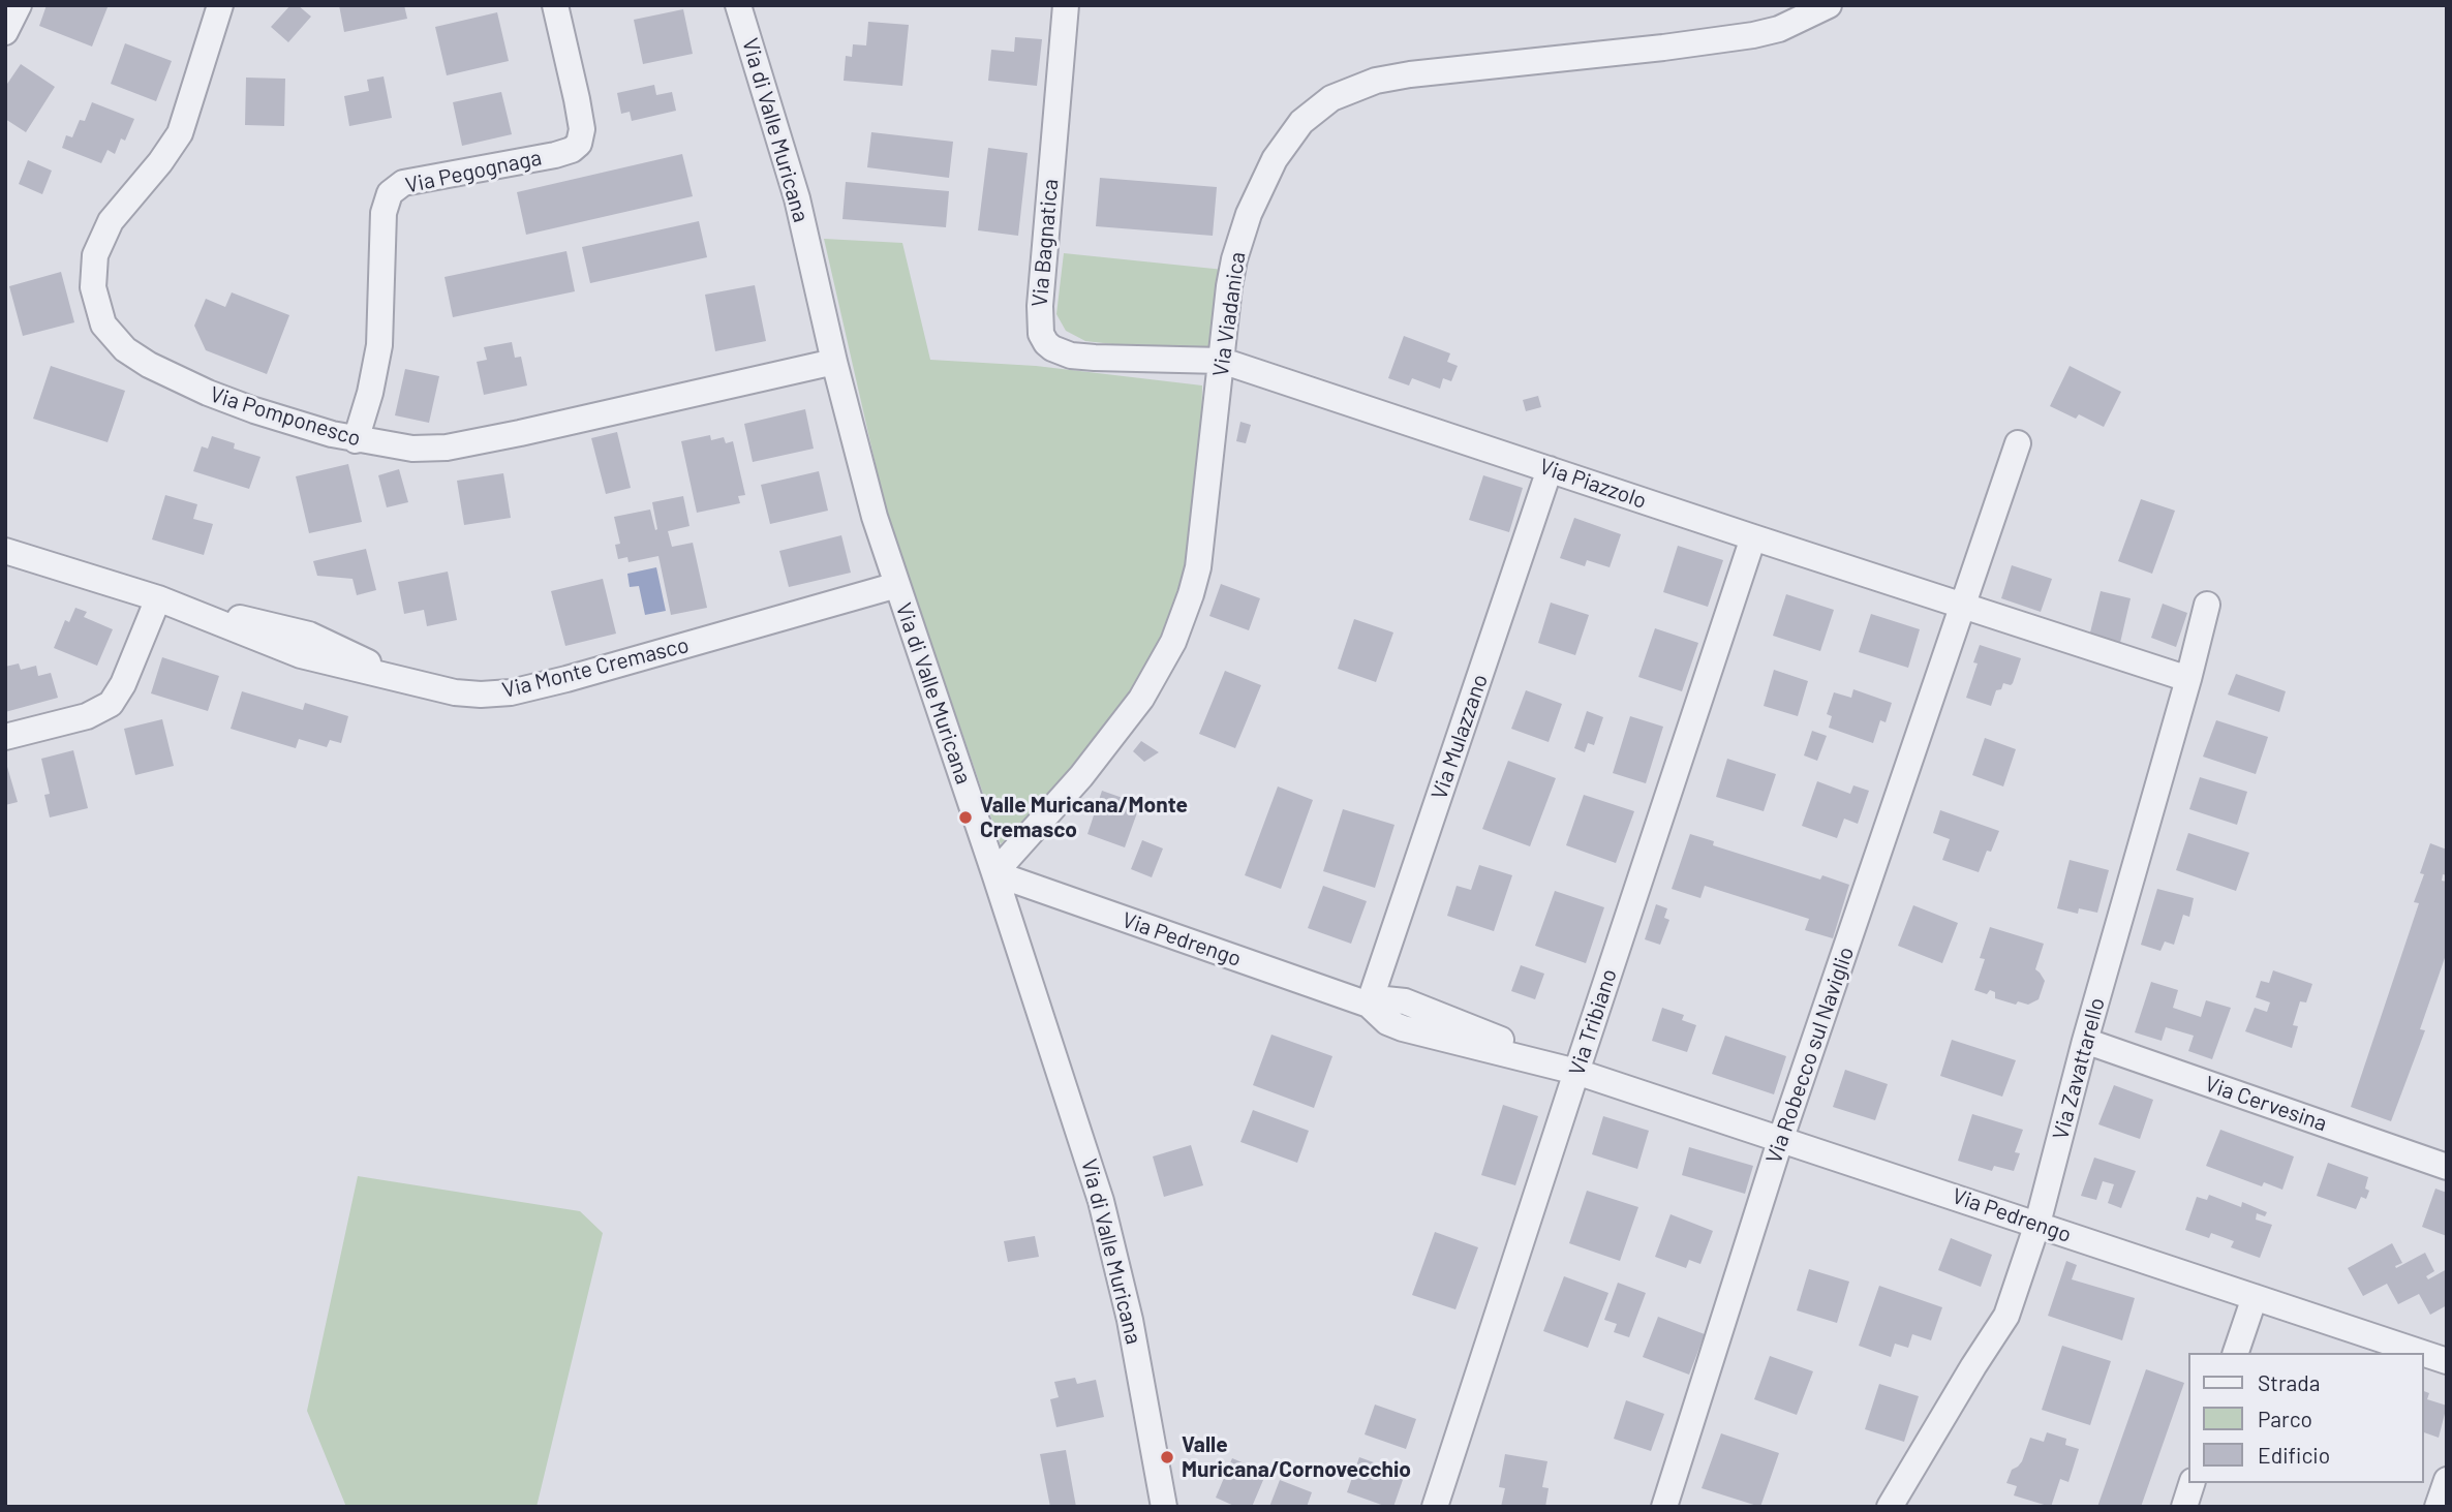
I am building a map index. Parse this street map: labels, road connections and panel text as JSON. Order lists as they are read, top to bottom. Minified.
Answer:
{"streets":{"street":["Via di Valle Muricana","Via Pegognaga","Via Bagnatica","Via Viadanica","Via Pomponesco","Via Piazzolo","Via Monte Cremasco","Via Mulazzano","Via Pedrengo","Via Tribiano","Via Robecco sul Naviglio","Via Zavattarello","Via Cervesina"]},"crossings":[["Via di Valle Muricana","Via Viadanica"],["Via di Valle Muricana","Via Pomponesco"],["Via di Valle Muricana","Via Monte Cremasco"],["Via di Valle Muricana","Via Pedrengo"],["Via Pegognaga","Via Pomponesco"],["Via Bagnatica","Via Viadanica"],["Via Bagnatica","Via Piazzolo"],["Via Viadanica","Via Piazzolo"],["Via Viadanica","Via Pedrengo"],["Via Piazzolo","Via Mulazzano"],["Via Piazzolo","Via Tribiano"],["Via Piazzolo","Via Robecco sul Naviglio"],["Via Piazzolo","Via Zavattarello"],["Via Mulazzano","Via Pedrengo"],["Via Pedrengo","Via Tribiano"],["Via Pedrengo","Via Robecco sul Naviglio"],["Via Pedrengo","Via Zavattarello"],["Via Zavattarello","Via Cervesina"]],"places":["Valle Muricana/Monte Cremasco","Valle Muricana/Cornovecchio"],"legend":["Strada","Parco","Edificio"]}
